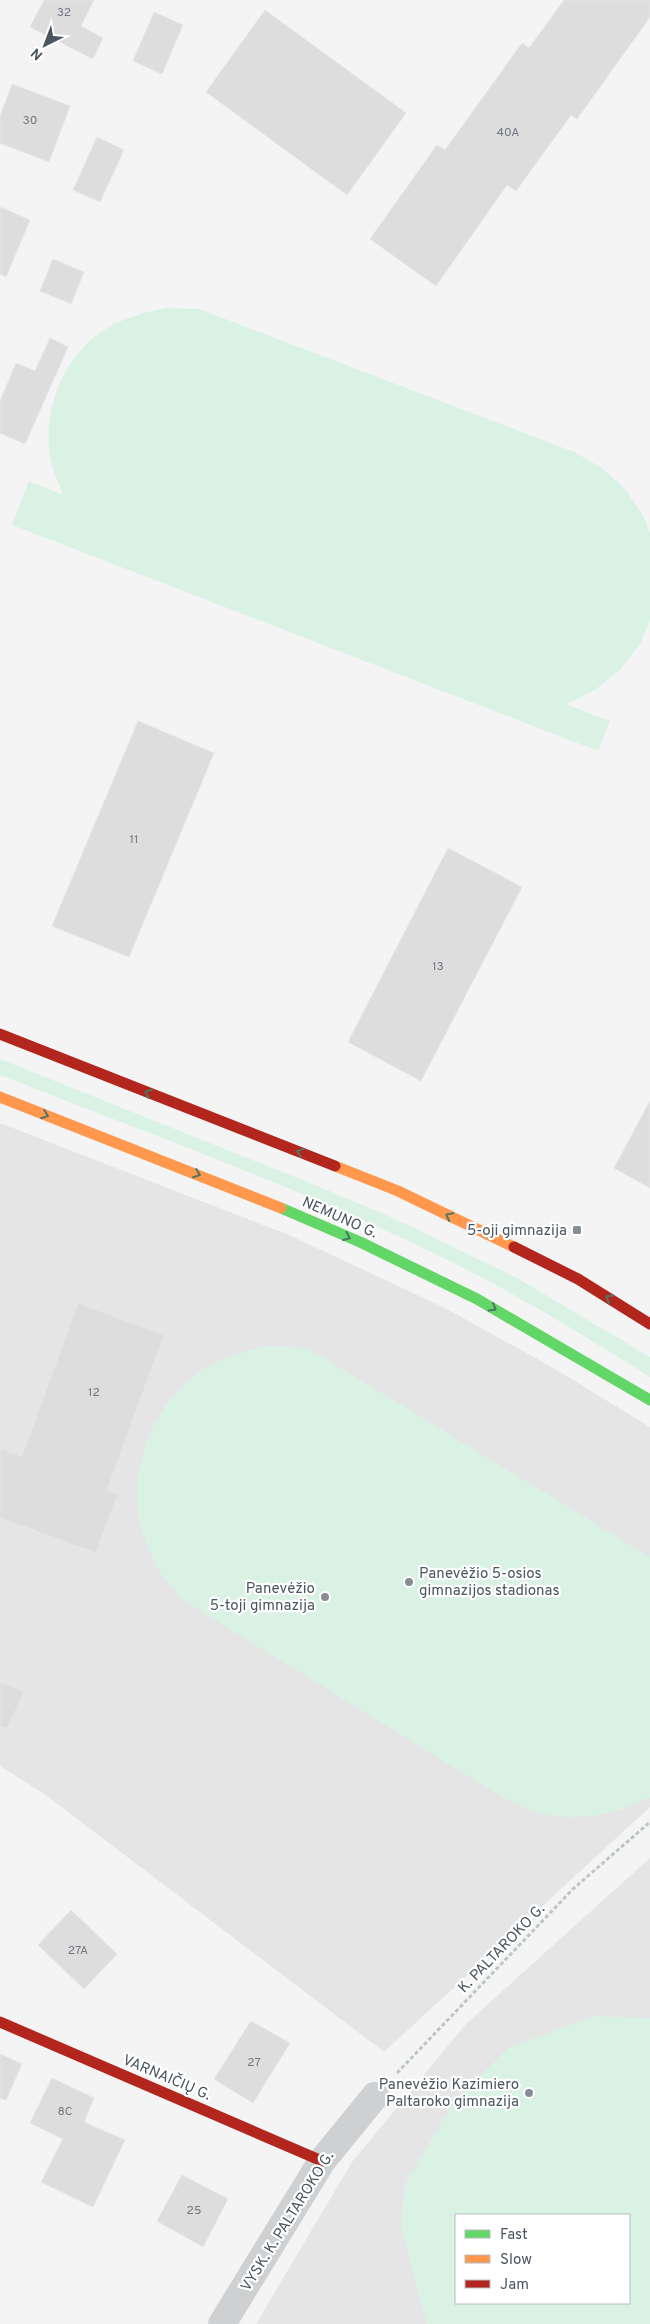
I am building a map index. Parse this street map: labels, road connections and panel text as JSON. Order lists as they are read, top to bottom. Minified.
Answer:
{"streets":{"main road":["NEMUNO G.","VARNAIČIŲ G."],"street":["VYSK. K. PALTAROKO G."],"path":["K. PALTAROKO G."]},"crossings":[["K. PALTAROKO G.","VYSK. K. PALTAROKO G."],["VARNAIČIŲ G.","VYSK. K. PALTAROKO G."]],"places":{"transit":["5-oji gimnazija"],"other":["Panevėžio 5-osios gimnazijos stadionas","Panevėžio 5-toji gimnazija","Panevėžio Kazimiero Paltaroko gimnazija"]},"house_numbers":["32","30","40A","11","13","12","27A","27","8C","25"],"legend":["Fast","Slow","Jam"],"north":"bottom left"}
